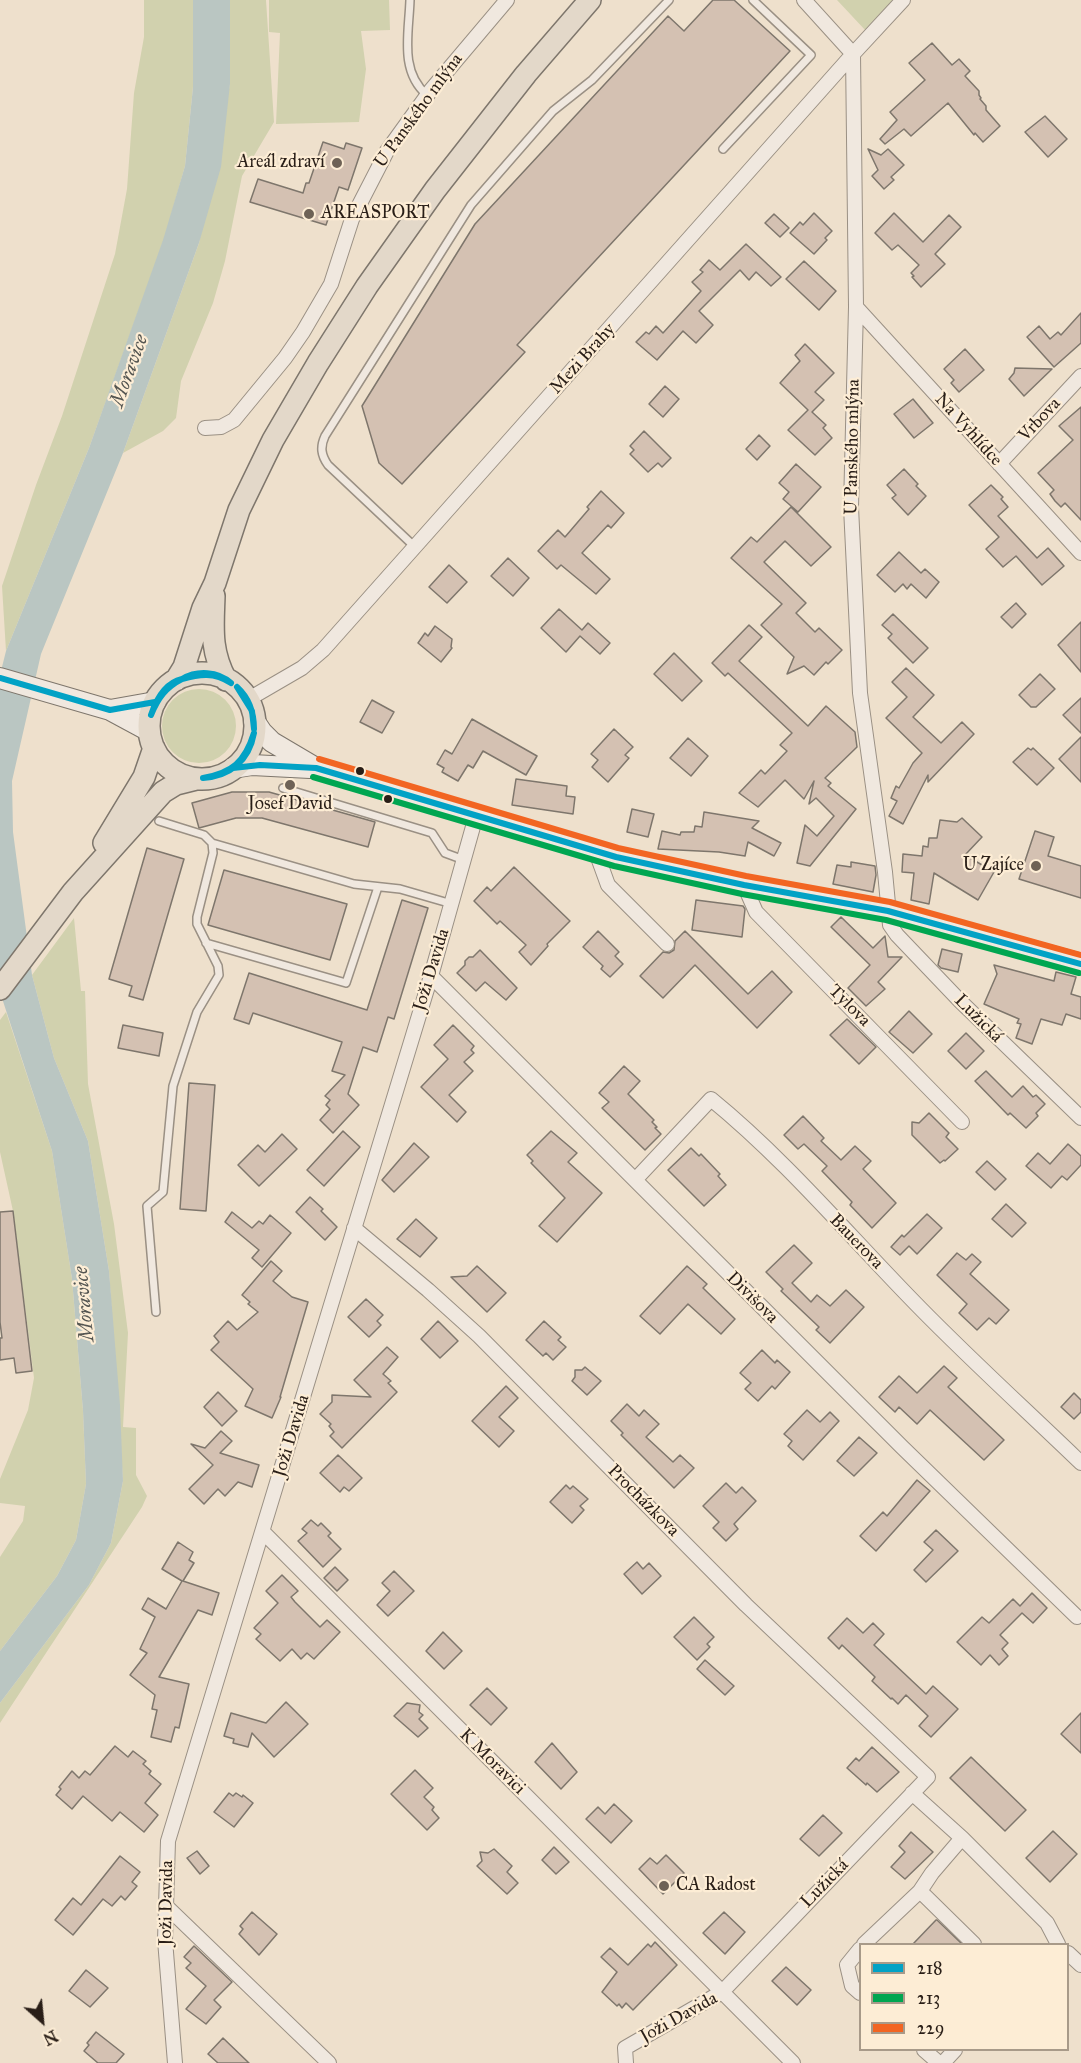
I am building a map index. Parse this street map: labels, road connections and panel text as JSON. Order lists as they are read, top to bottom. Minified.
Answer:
{"streets":{"street":["U Panského mlýna","Mezi Brahy","Vrbova","Na Vyhlídce","Joži Davida","Tylova","Lužická","Bauerova","Divišova","Procházkova","K Moravici"]},"crossings":[["U Panského mlýna","Mezi Brahy"],["U Panského mlýna","Na Vyhlídce"],["U Panského mlýna","Lužická"],["Vrbova","Na Vyhlídce"],["Joži Davida","Lužická"],["Joži Davida","Divišova"],["Joži Davida","Procházkova"],["Joži Davida","K Moravici"],["Lužická","Procházkova"],["Lužická","K Moravici"],["Bauerova","Divišova"]],"water":["Moravice"],"places":["Areál zdraví","AREASPORT","Josef David","U Zajíce","CA Radost"],"lines":["transit line 218","transit line 229","transit line 213"],"legend":["218","213","229"],"north":"bottom right"}
